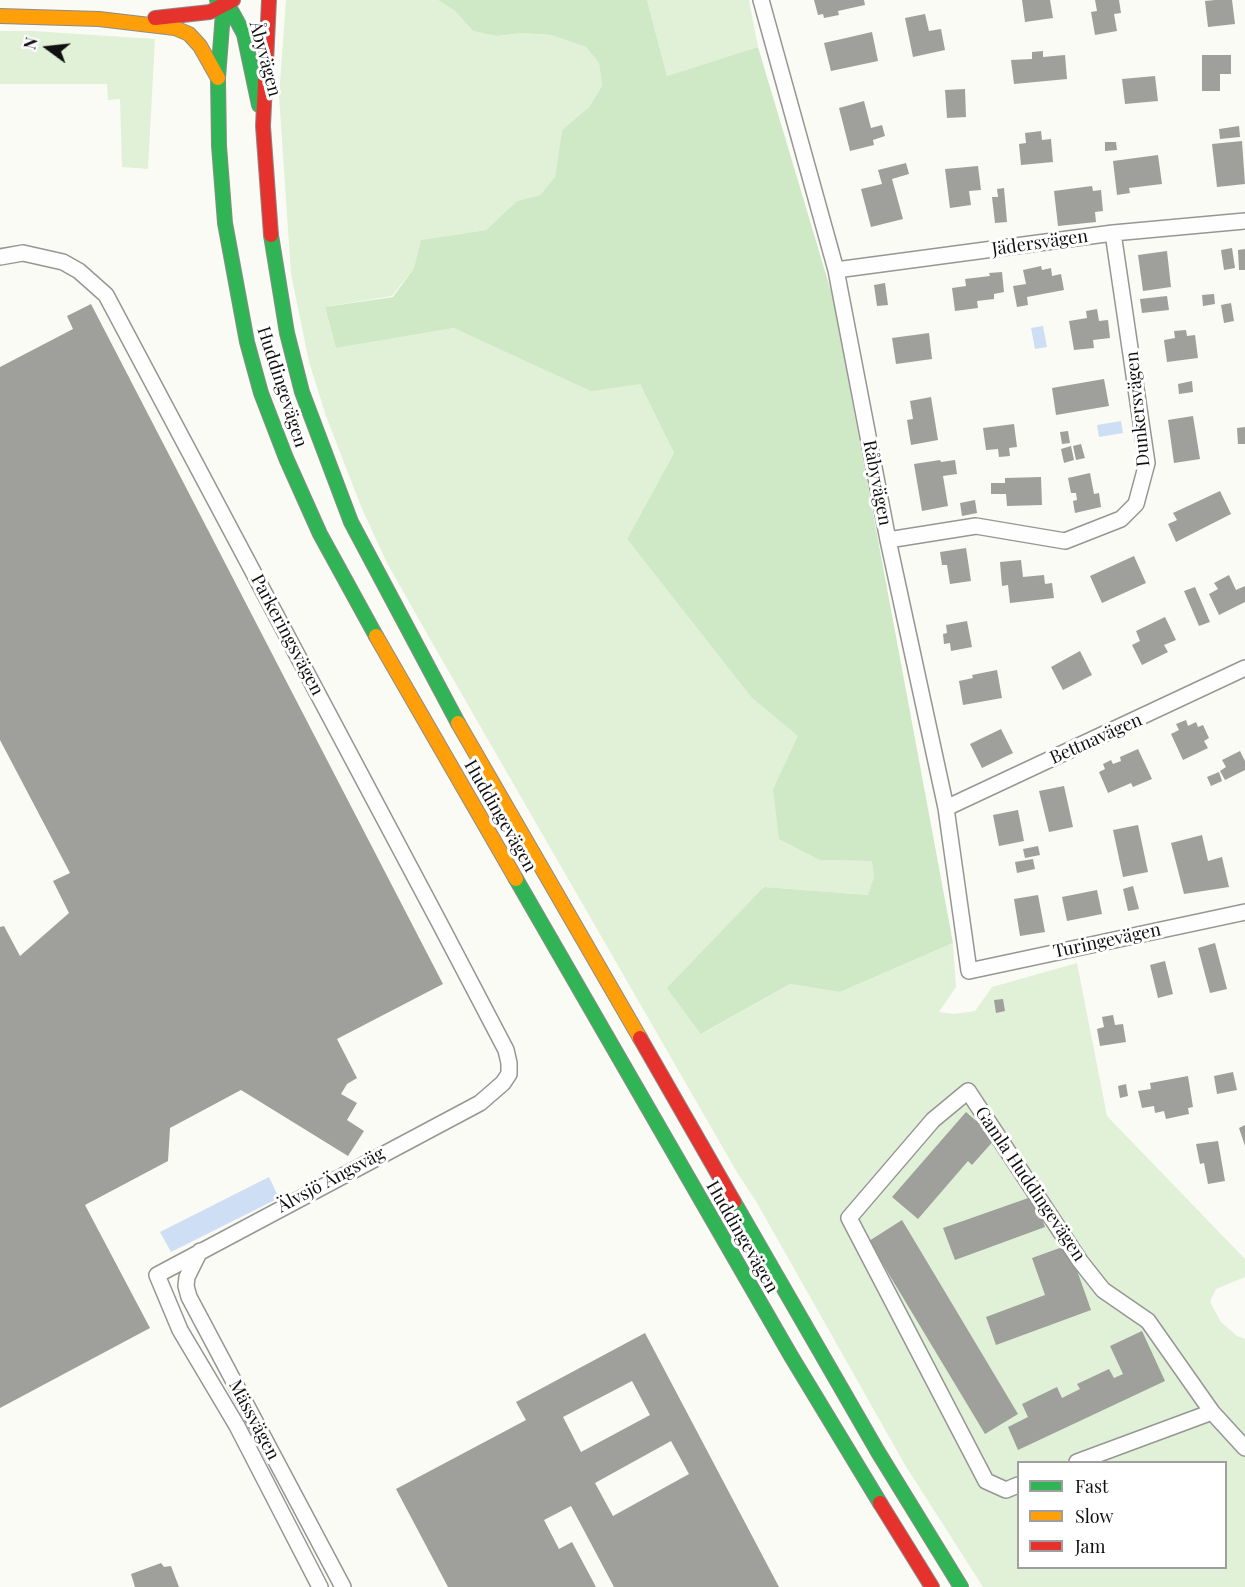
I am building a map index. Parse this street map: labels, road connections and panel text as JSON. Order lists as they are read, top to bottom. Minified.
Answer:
{"streets":{"main road":["Åbyvägen","Huddingevägen"],"street":["Jädersvägen","Dunkersvägen","Råbyvägen","Parkeringsvägen","Bettnavägen","Turingevägen","Älvsjö Ängsväg","Gamla Huddingevägen","Mässvägen"]},"crossings":[["Åbyvägen","Huddingevägen"],["Jädersvägen","Dunkersvägen"],["Jädersvägen","Råbyvägen"],["Dunkersvägen","Råbyvägen"],["Råbyvägen","Bettnavägen"],["Råbyvägen","Turingevägen"],["Parkeringsvägen","Älvsjö Ängsväg"],["Älvsjö Ängsväg","Mässvägen"]],"legend":["Fast","Slow","Jam"],"north":"left"}
